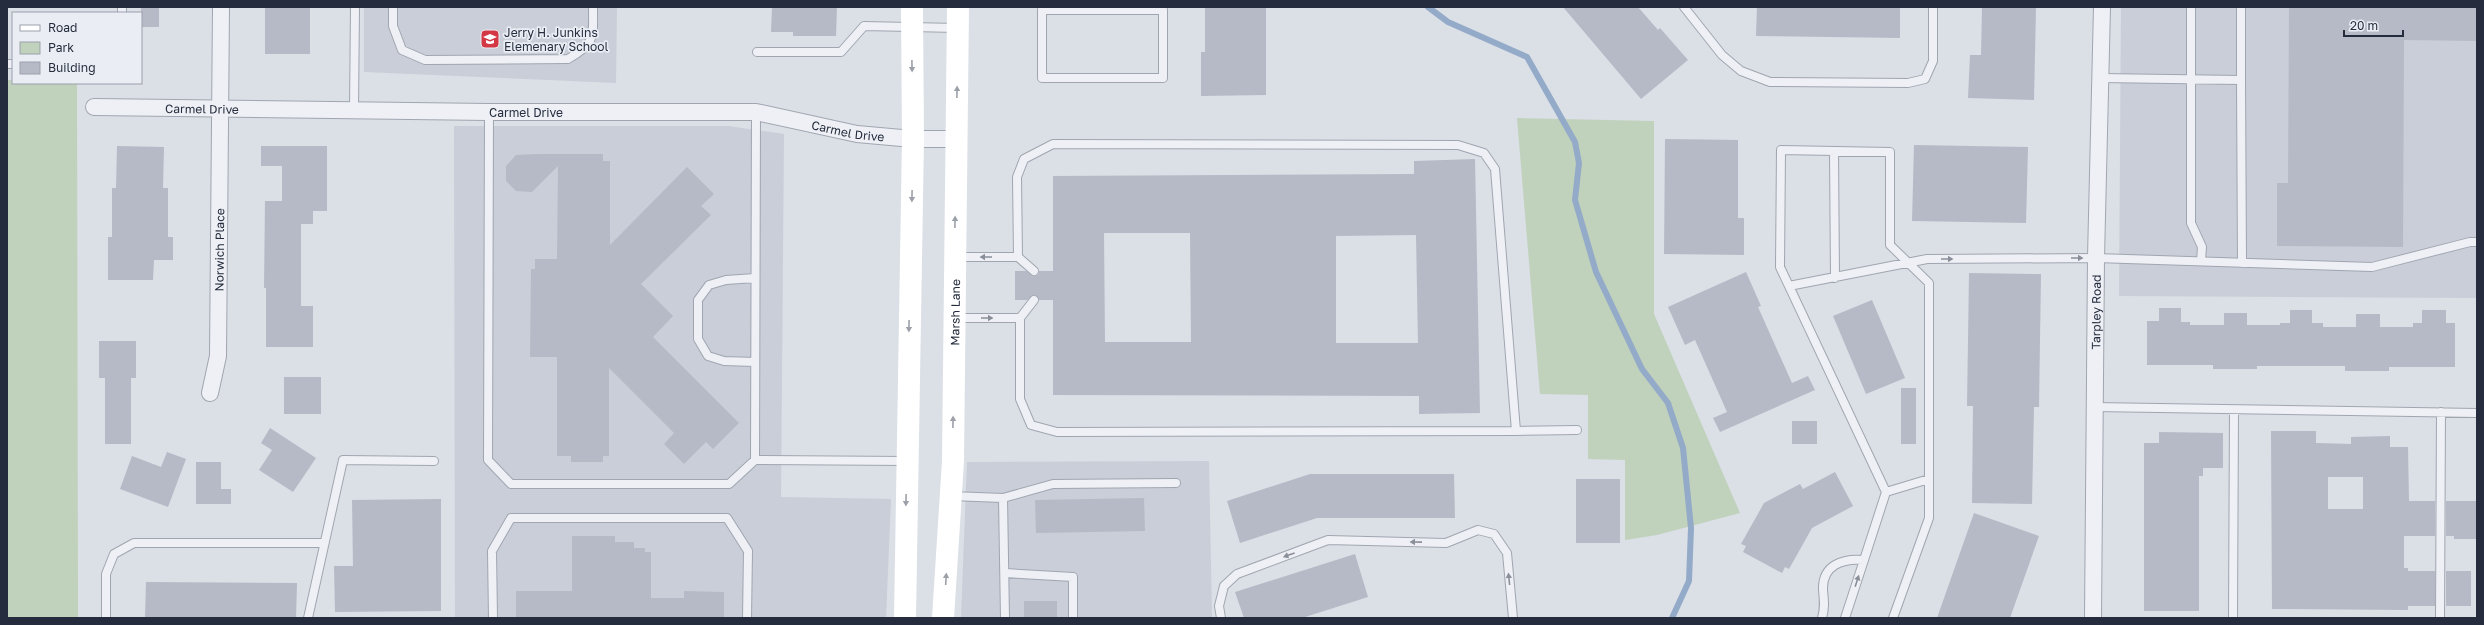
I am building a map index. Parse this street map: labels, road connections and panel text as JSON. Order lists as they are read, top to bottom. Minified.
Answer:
{"streets":{"main road":["Marsh Lane"],"street":["Carmel Drive","Norwich Place","Tarpley Road"]},"crossings":[["Carmel Drive","Norwich Place"],["Carmel Drive","Marsh Lane"]],"places":{"school or university":["Jerry H. Junkins Elemenary School"]},"legend":["Road","Park","Building"],"scale_bar":"20 m"}
